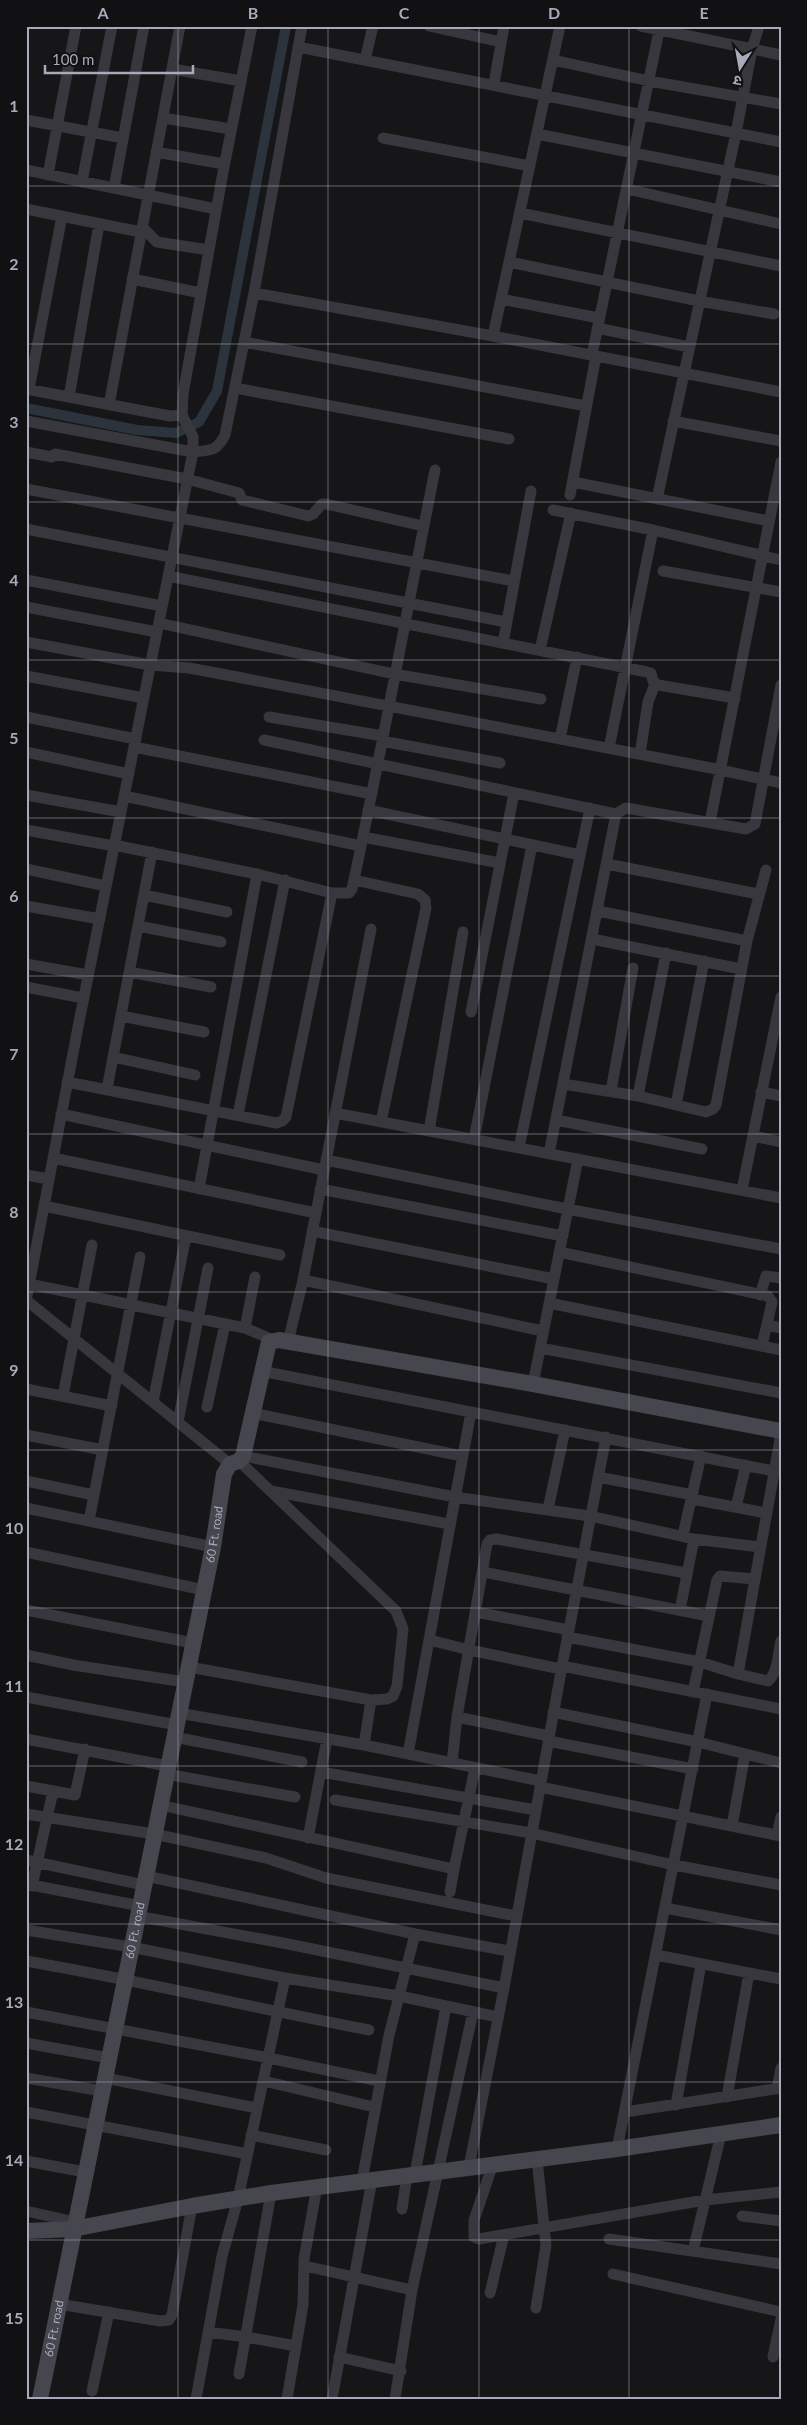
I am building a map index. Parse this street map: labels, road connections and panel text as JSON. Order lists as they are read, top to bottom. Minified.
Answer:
{"streets":{"street":["60 Ft. road"]},"scale_bar":"100 m","north":"bottom","grid":{"columns":["A","B","C","D","E"],"rows":["1","2","3","4","5","6","7","8","9","10","11","12","13","14","15"]}}
